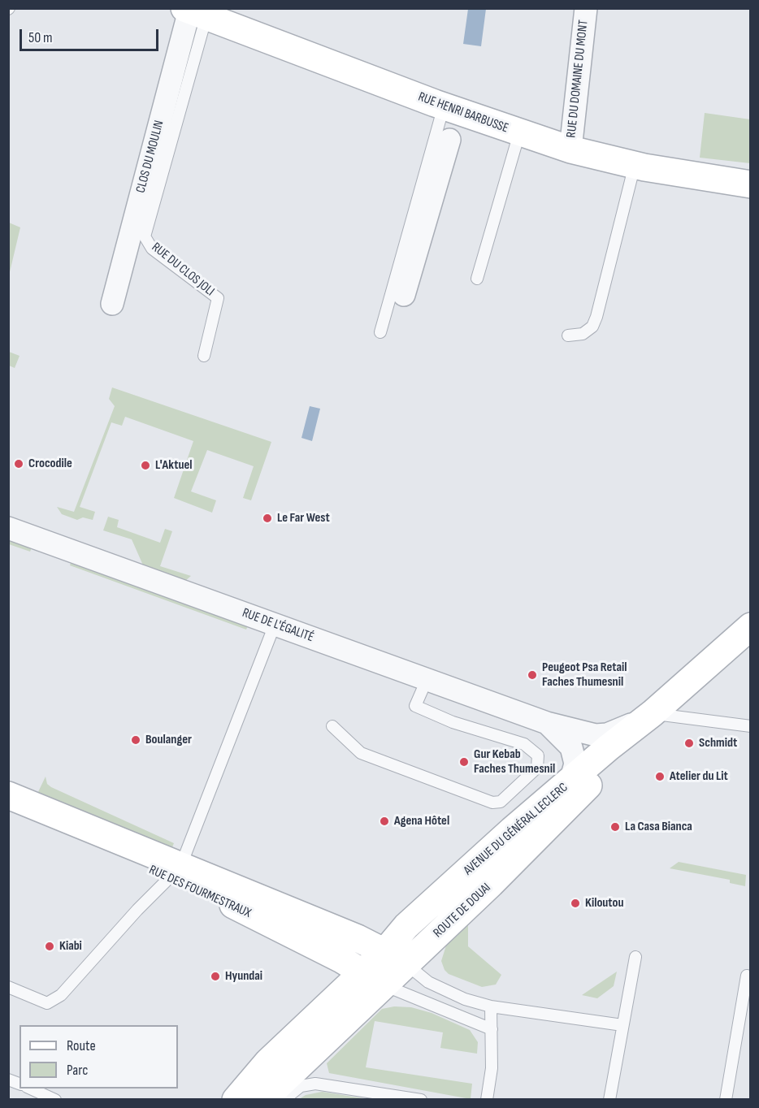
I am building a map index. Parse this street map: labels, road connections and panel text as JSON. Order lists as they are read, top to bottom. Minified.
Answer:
{"streets":{"street":["RUE DU DOMAINE DU MONT","RUE HENRI BARBUSSE","CLOS DU MOULIN","RUE DE L'ÉGALITÉ","AVENUE DU GÉNÉRAL LECLERC","RUE DES FOURMESTRAUX","ROUTE DE DOUAI"],"lane":["RUE DU CLOS JOLI"]},"crossings":[["RUE DU DOMAINE DU MONT","RUE HENRI BARBUSSE"],["RUE HENRI BARBUSSE","CLOS DU MOULIN"],["RUE HENRI BARBUSSE","RUE DU CLOS JOLI"],["CLOS DU MOULIN","RUE DU CLOS JOLI"],["RUE DE L'ÉGALITÉ","AVENUE DU GÉNÉRAL LECLERC"],["RUE DE L'ÉGALITÉ","ROUTE DE DOUAI"],["AVENUE DU GÉNÉRAL LECLERC","RUE DES FOURMESTRAUX"],["AVENUE DU GÉNÉRAL LECLERC","ROUTE DE DOUAI"],["RUE DES FOURMESTRAUX","ROUTE DE DOUAI"]],"places":["Crocodile","L'Aktuel","Le Far West","Peugeot Psa Retail Faches Thumesnil","Boulanger","Schmidt","Gur Kebab Faches Thumesnil","Atelier du Lit","Agena Hôtel","La Casa Bianca","Kiloutou","Kiabi","Hyundai"],"legend":["Route","Parc"],"scale_bar":"50 m"}
